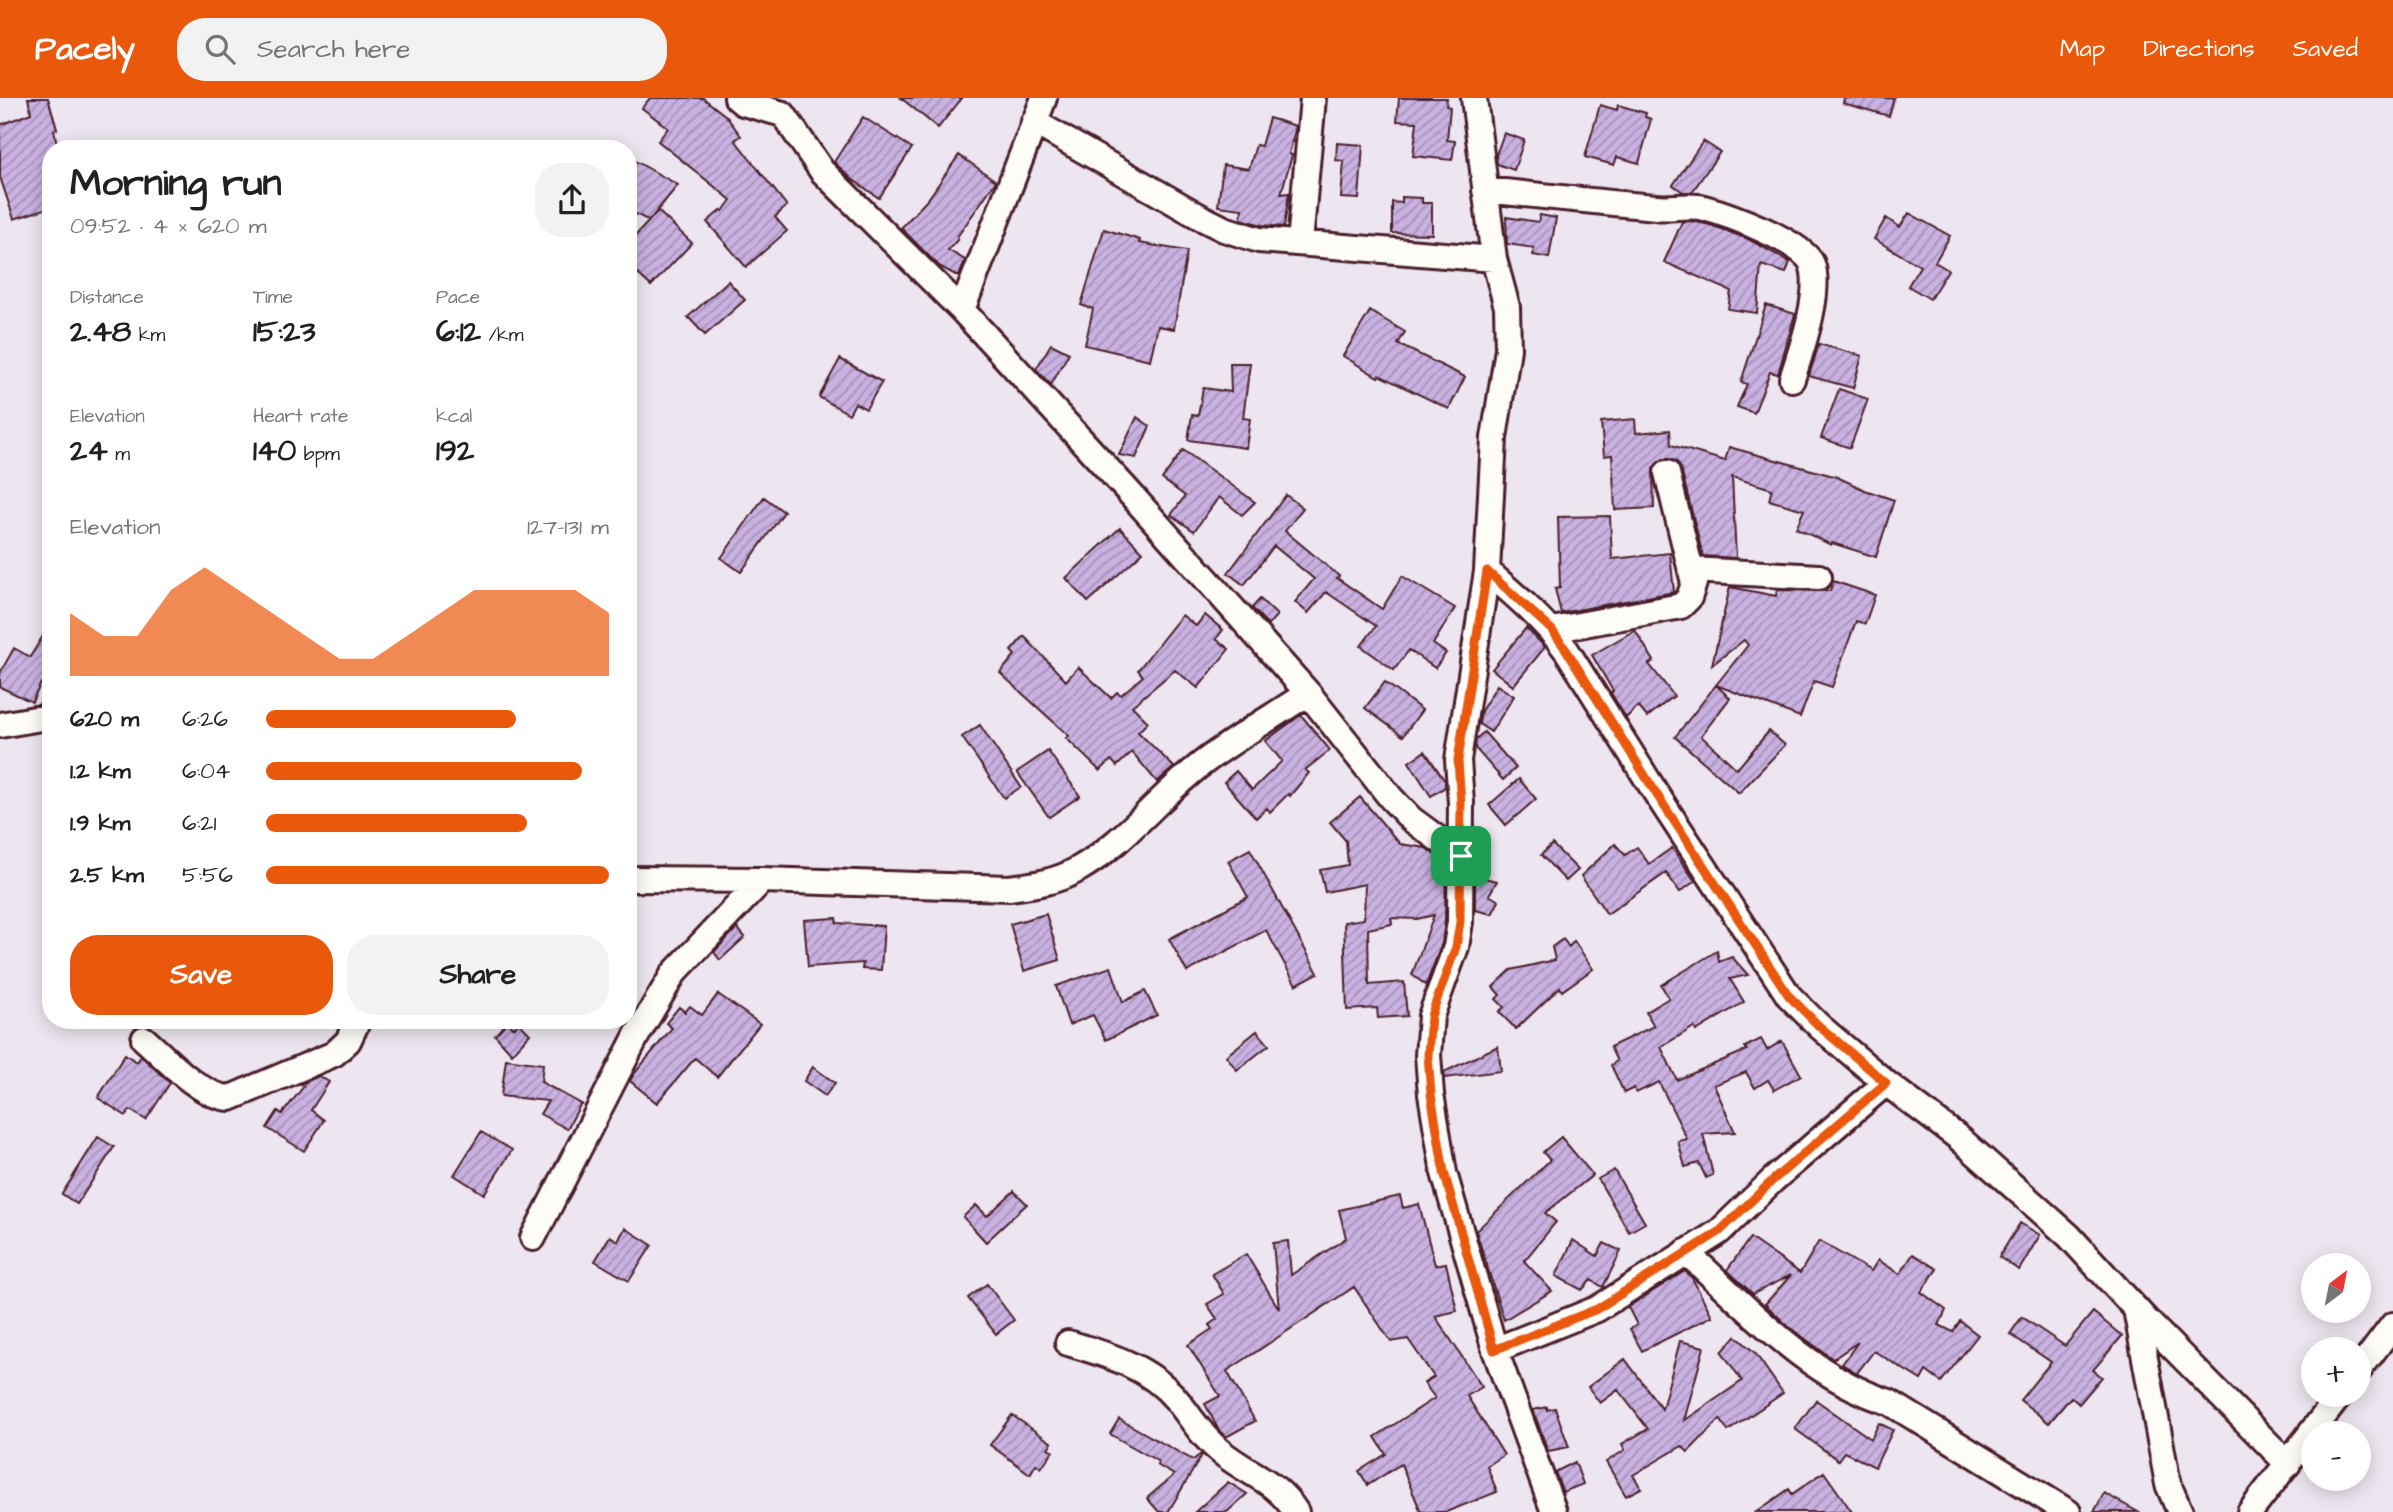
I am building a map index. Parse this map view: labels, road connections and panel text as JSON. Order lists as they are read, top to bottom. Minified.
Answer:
{"north":"top right","page":{"header":"Pacely","search":"Search here","nav":["Map","Directions","Saved"],"heading":["Morning run","09:52 · 4 × 620 m"],"stats":[["Distance","2.48 km"],["Time","15:23"],["Pace","6:12 /km"],["Elevation","24 m"],["Heart rate","140 bpm"],["kcal","192"]],"chart":["Elevation","127–131 m"],"list":[{"name":"620 m","note":"6:26"},{"name":"1.2 km","note":"6:04"},{"name":"1.9 km","note":"6:21"},{"name":"2.5 km","note":"5:56"}],"buttons":["Save","Share"],"map_buttons":["+","−"]}}
